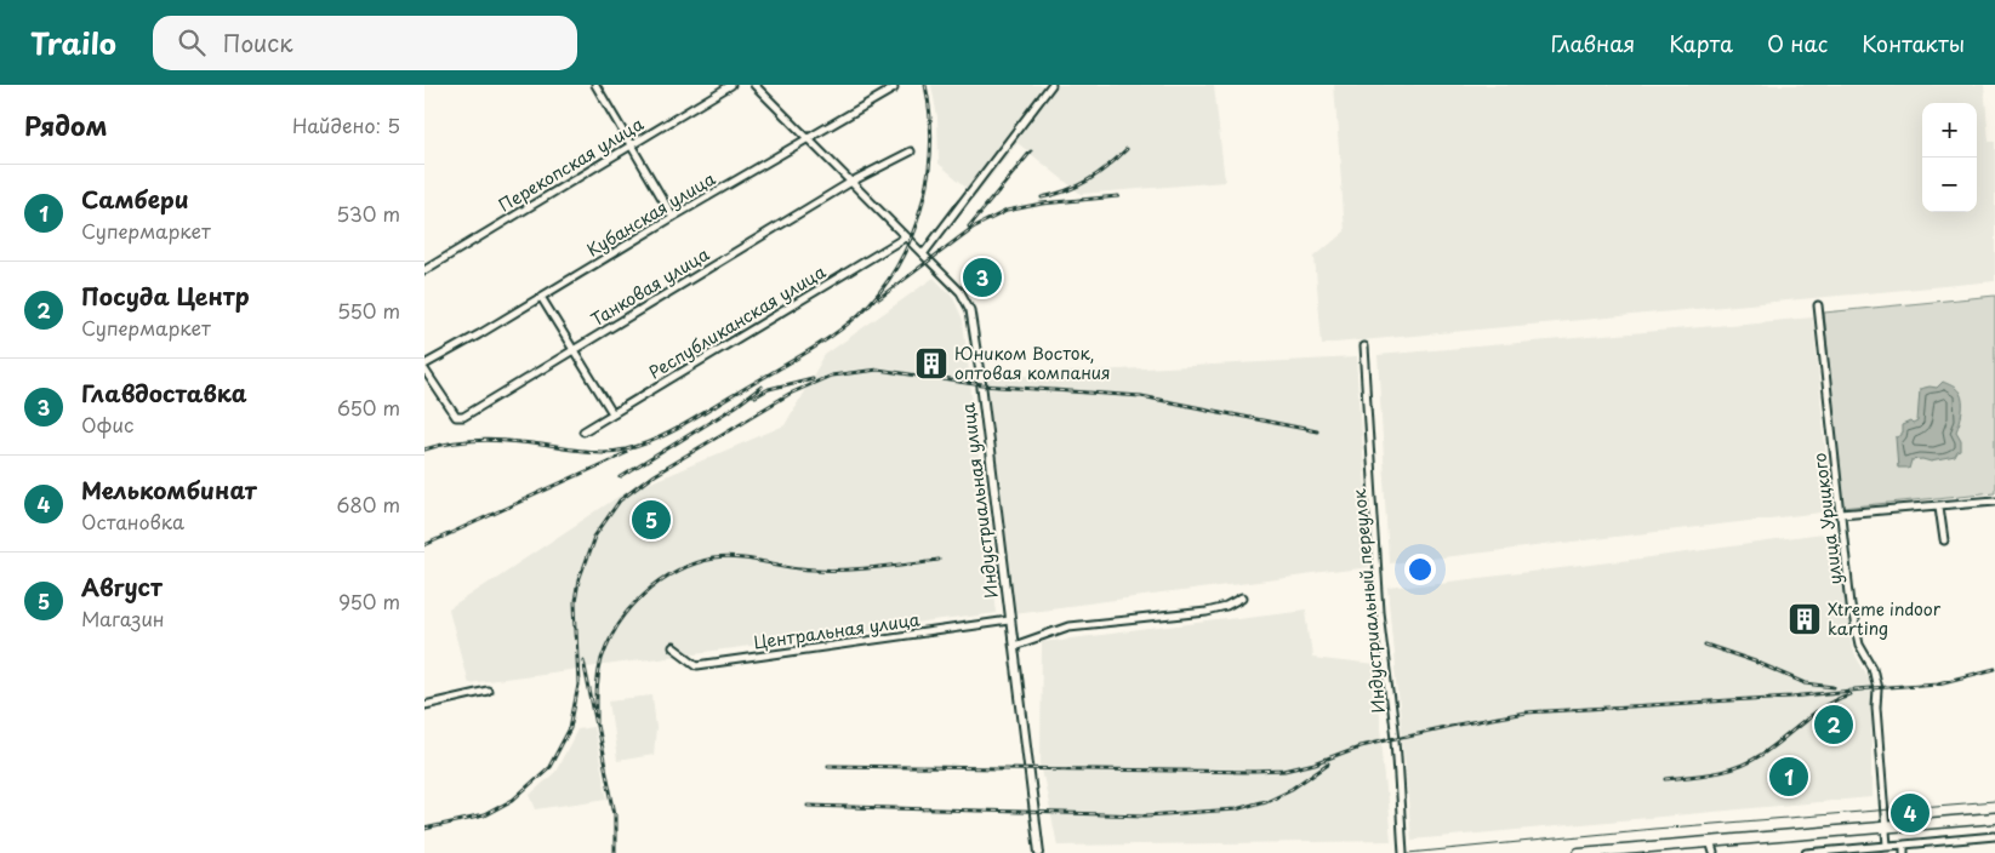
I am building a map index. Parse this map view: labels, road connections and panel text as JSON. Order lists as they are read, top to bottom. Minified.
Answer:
{"streets":{"street":["Перекопская улица","Кубанская улица","Танковая улица","Республиканская улица","Индустриальная улица","улица Урицкого","Индустриальный переулок","Центральная улица"]},"crossings":[["Кубанская улица","Танковая улица"],["Кубанская улица","Индустриальная улица"],["Танковая улица","Индустриальная улица"],["Республиканская улица","Индустриальная улица"],["Индустриальная улица","Центральная улица"]],"places":{"building":["Юником Восток, оптовая компания","Xtreme indoor karting"]},"page":{"header":"Trailo","search":"Поиск","nav":["Главная","Карта","О нас","Контакты"],"heading":["Рядом","Найдено: 5"],"map_buttons":["+","−"],"list":[{"mark":"1","name":"Самбери","note":"Супермаркет","value":"530 m"},{"mark":"2","name":"Посуда Центр","note":"Супермаркет","value":"550 m"},{"mark":"3","name":"Главдоставка","note":"Офис","value":"650 m"},{"mark":"4","name":"Мелькомбинат","note":"Остановка","value":"680 m"},{"mark":"5","name":"Август","note":"Магазин","value":"950 m"}],"pins":["3","5","2","1","4"]}}
